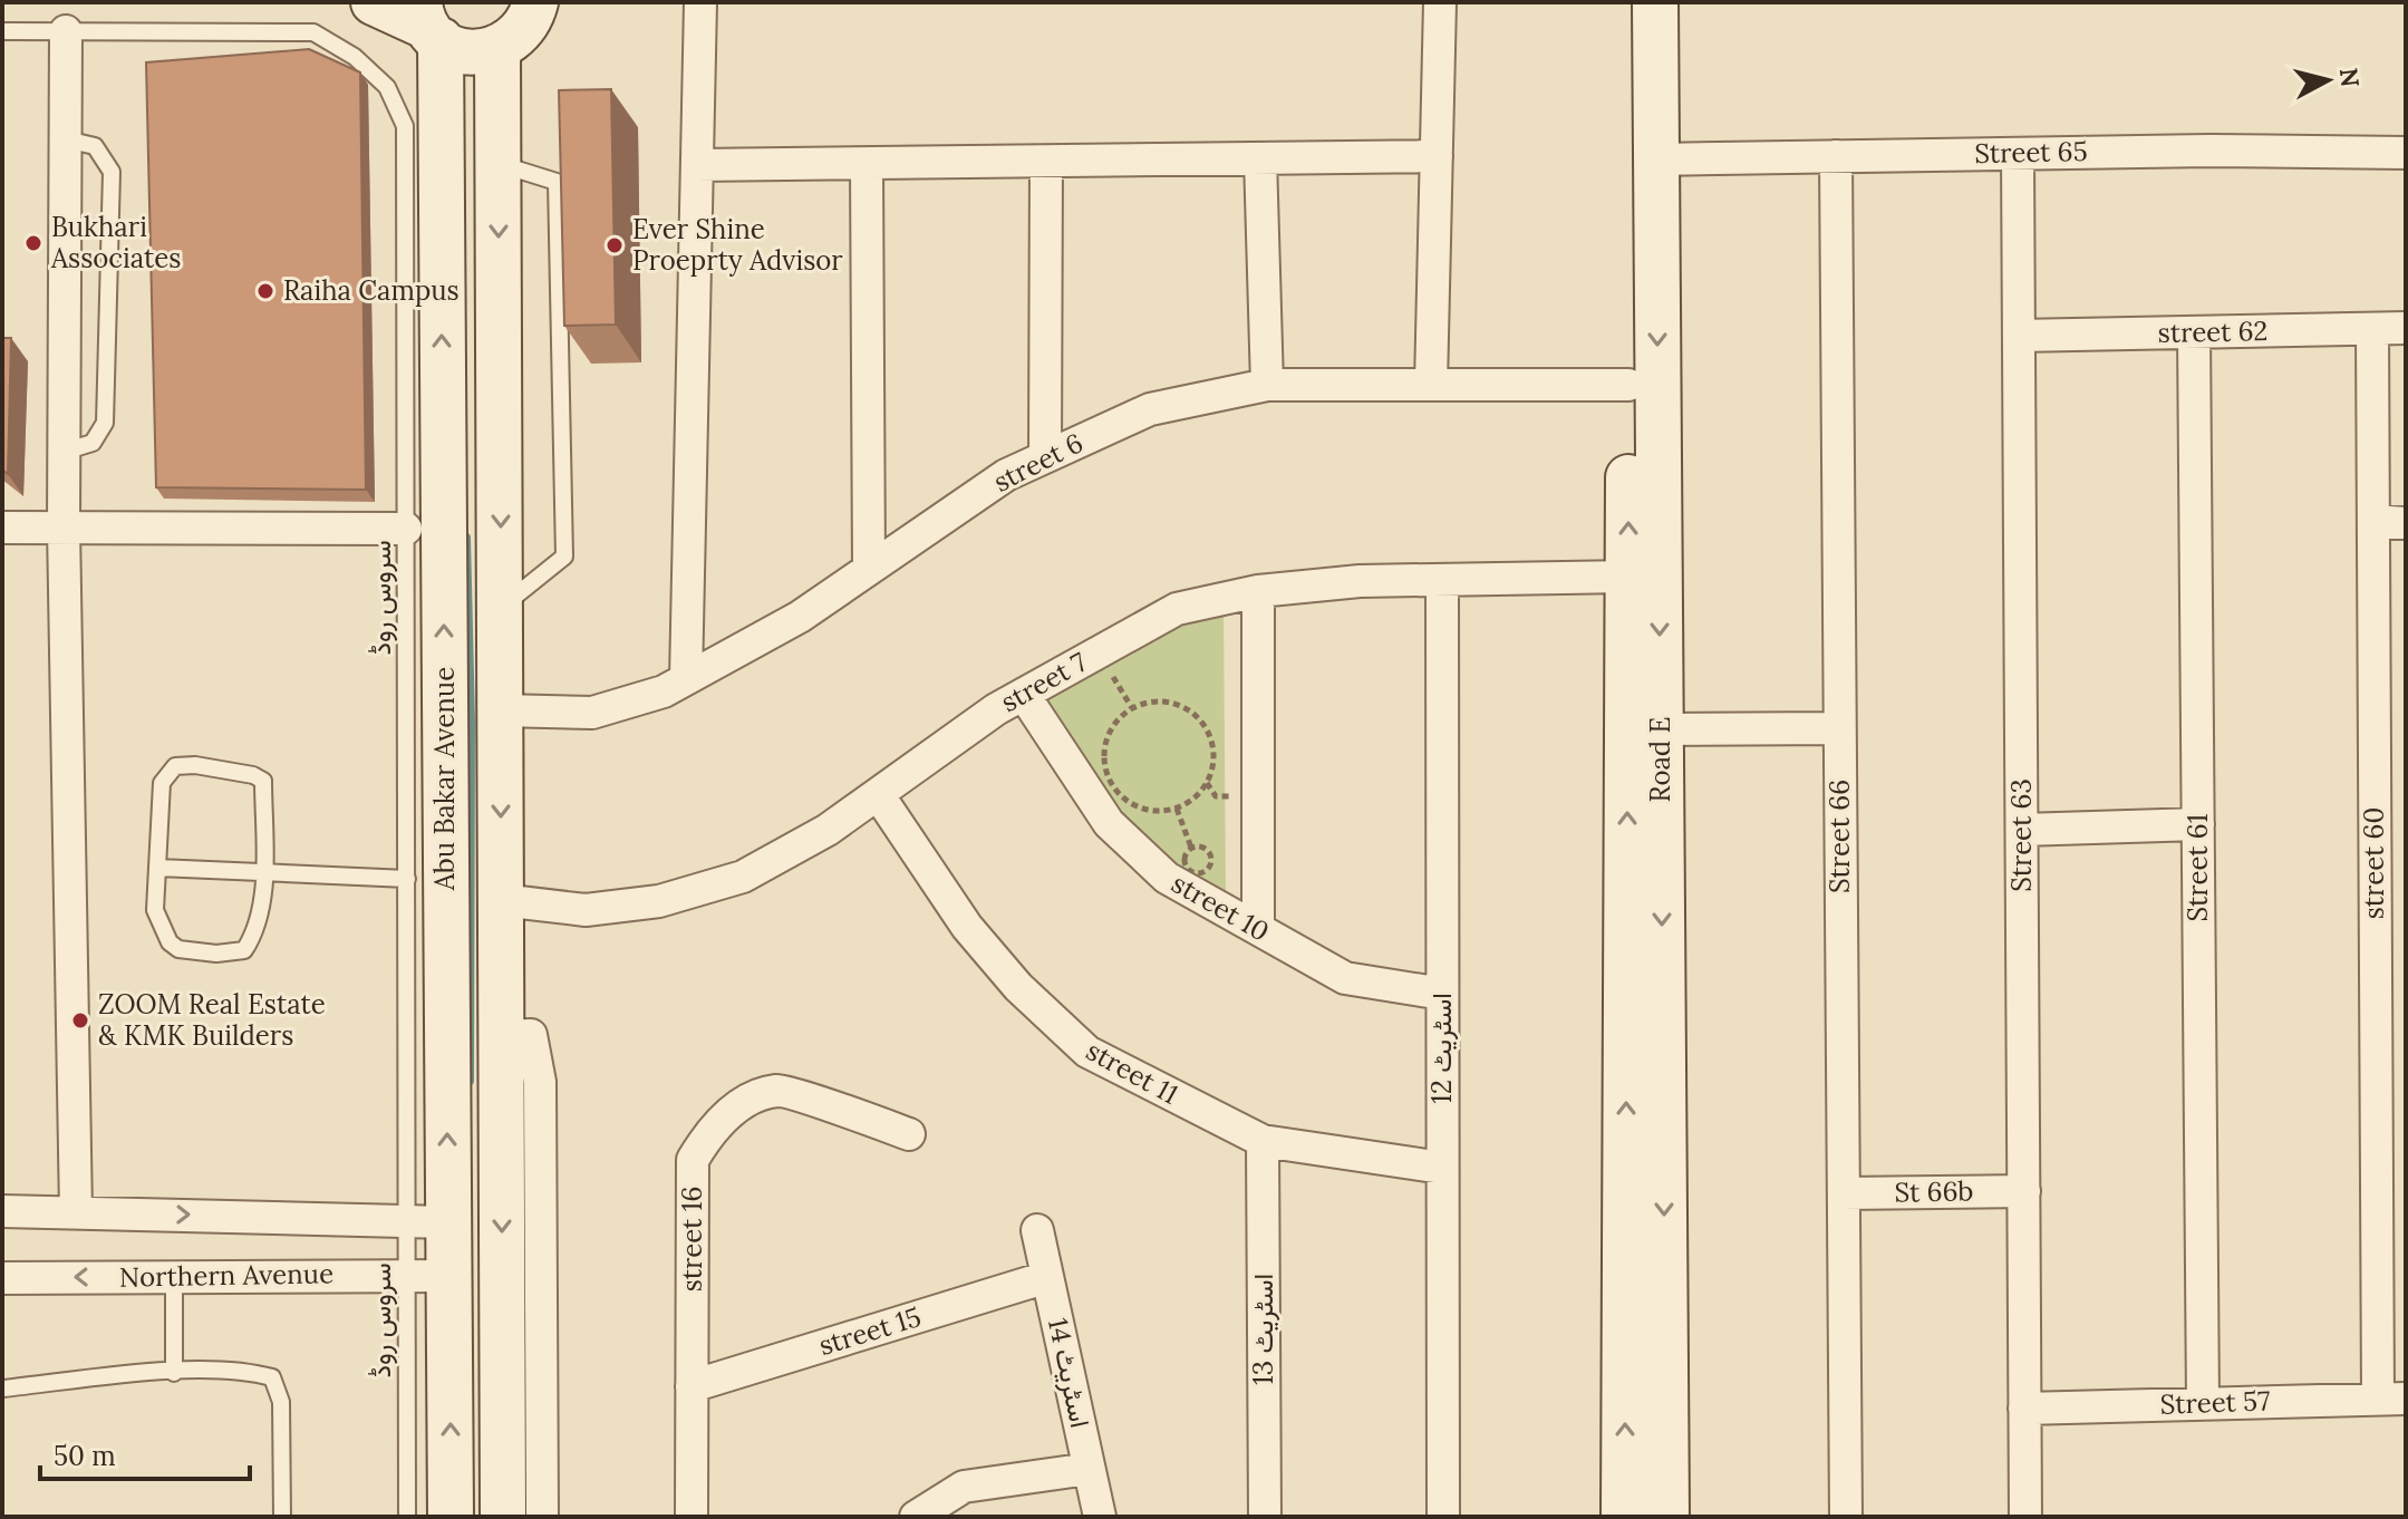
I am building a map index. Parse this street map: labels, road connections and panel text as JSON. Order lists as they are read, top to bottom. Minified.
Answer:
{"streets":{"main road":["Road E","Abu Bakar Avenue"],"street":["Street 65","street 62","street 6","street 7","Street 63","Street 66","street 60","Street 61","street 10","اسٹریٹ 12","street 11","St 66b","street 16","Northern Avenue","اسٹریٹ 13","street 15","اسٹریٹ 14","Street 57"],"lane":["سروس روڈ"]},"crossings":[["Street 65","Road E"],["Street 65","Street 63"],["Street 65","Street 66"],["street 62","Street 63"],["street 62","street 60"],["street 62","Street 61"],["street 6","Road E"],["street 6","Abu Bakar Avenue"],["سروس روڈ","Abu Bakar Avenue"],["سروس روڈ","Northern Avenue"],["street 7","Road E"],["street 7","Abu Bakar Avenue"],["street 7","street 10"],["street 7","اسٹریٹ 12"],["street 7","street 11"],["Abu Bakar Avenue","Northern Avenue"],["Street 63","St 66b"],["Street 63","Street 57"],["Street 66","St 66b"],["street 60","Street 57"],["Street 61","Street 57"],["street 10","اسٹریٹ 12"],["اسٹریٹ 12","street 11"],["street 11","اسٹریٹ 13"],["street 16","street 15"],["street 15","اسٹریٹ 14"]],"places":["Bukhari Associates","Ever Shine Proeprty Advisor","Raiha Campus","ZOOM Real Estate & KMK Builders"],"scale_bar":"50 m","north":"right"}
